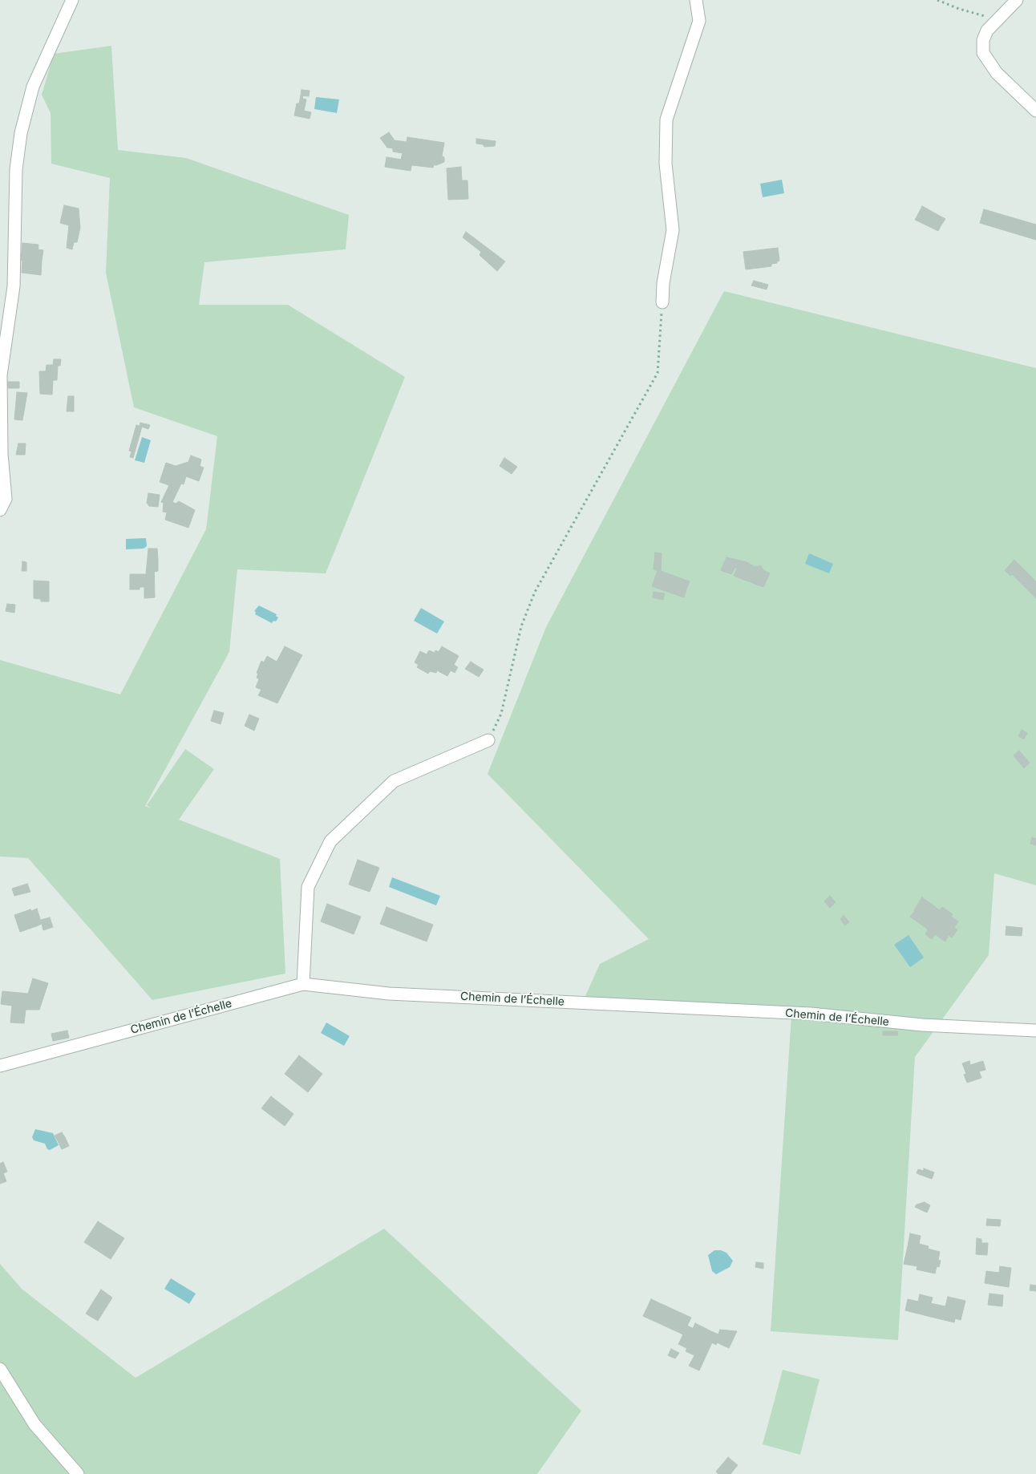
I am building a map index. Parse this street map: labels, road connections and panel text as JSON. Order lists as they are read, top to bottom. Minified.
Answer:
{"streets":{"street":["Chemin de l’Échelle"]}}
